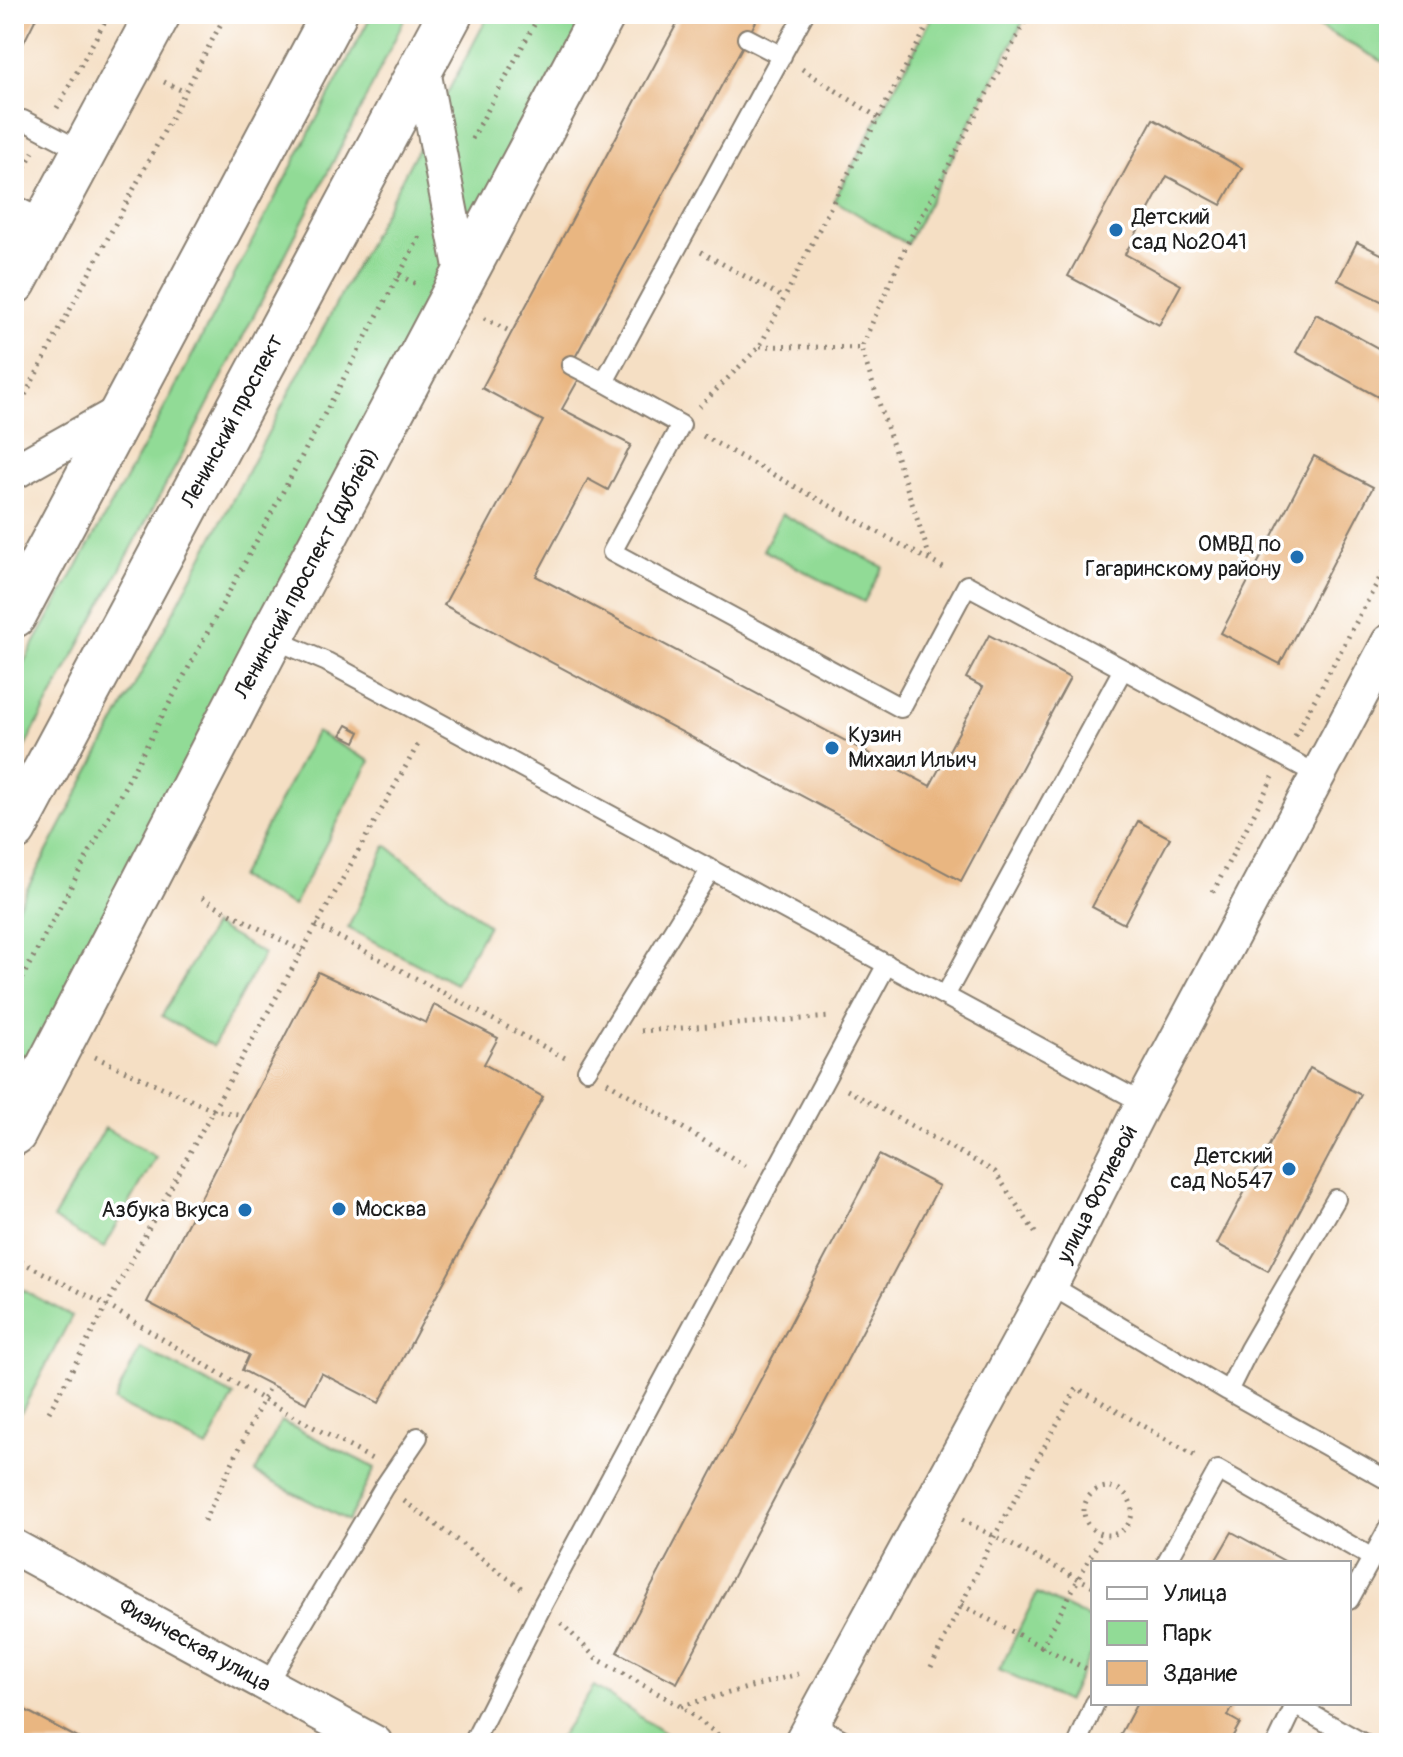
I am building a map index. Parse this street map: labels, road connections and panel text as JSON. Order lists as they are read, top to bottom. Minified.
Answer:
{"streets":{"main road":["Ленинский проспект","Ленинский проспект (дублёр)"],"street":["улица Фотиевой","Физическая улица"]},"places":["Детский сад №2041","ОМВД по Гагаринскому району","Кузин Михаил Ильич","Детский сад №547","Москва","Азбука Вкуса"],"legend":["Улица","Парк","Здание"]}
